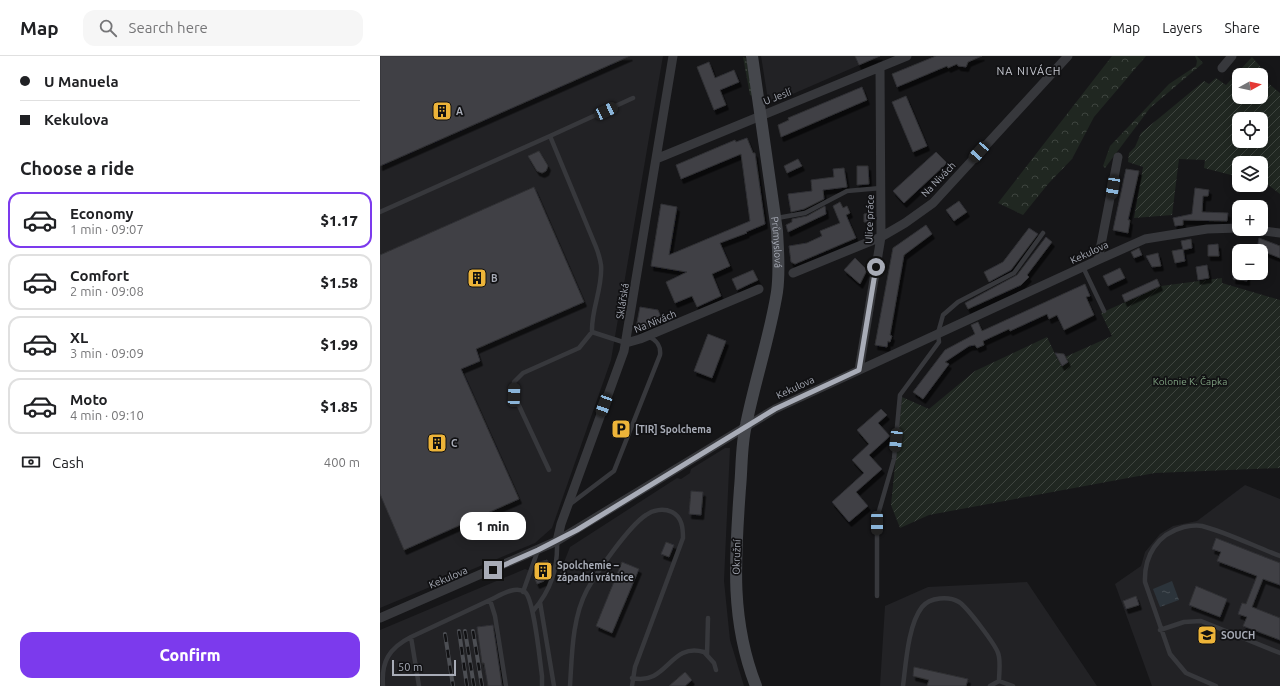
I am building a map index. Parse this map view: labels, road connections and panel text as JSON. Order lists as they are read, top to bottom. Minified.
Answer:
{"streets":{"street":["U Jeslí","Na Nivách","Ulice práce","Průmyslová","Kekulova","Sklářská","Okružní"]},"crossings":[["U Jeslí","Ulice práce"],["U Jeslí","Průmyslová"],["U Jeslí","Sklářská"],["Na Nivách","Ulice práce"],["Na Nivách","Sklářská"],["Ulice práce","Kekulova"],["Průmyslová","Kekulova"],["Průmyslová","Okružní"],["Kekulova","Sklářská"],["Kekulova","Okružní"]],"districts":["NA NIVÁCH"],"parks":["Kolonie K. Čapka"],"places":{"building":["A","B","C","Spolchemie – západní vrátnice"],"parking":["[TIR] Spolchema"],"school or university":["SOUCH"]},"scale_bar":"50 m","north":"right","page":{"header":"Map","search":"Search here","nav":["Map","Layers","Share"],"banner":["U Manuela","Kekulova"],"map_buttons":["+","−"],"heading":"Choose a ride","list":[{"name":"Economy","note":"1 min · 09:07","value":"$1.17"},{"name":"Comfort","note":"2 min · 09:08","value":"$1.58"},{"name":"XL","note":"3 min · 09:09","value":"$1.99"},{"name":"Moto","note":"4 min · 09:10","value":"$1.85"}],"pay":["Cash","400 m"],"bubble":"1 min","buttons":"Confirm","scale":"50 m"}}
